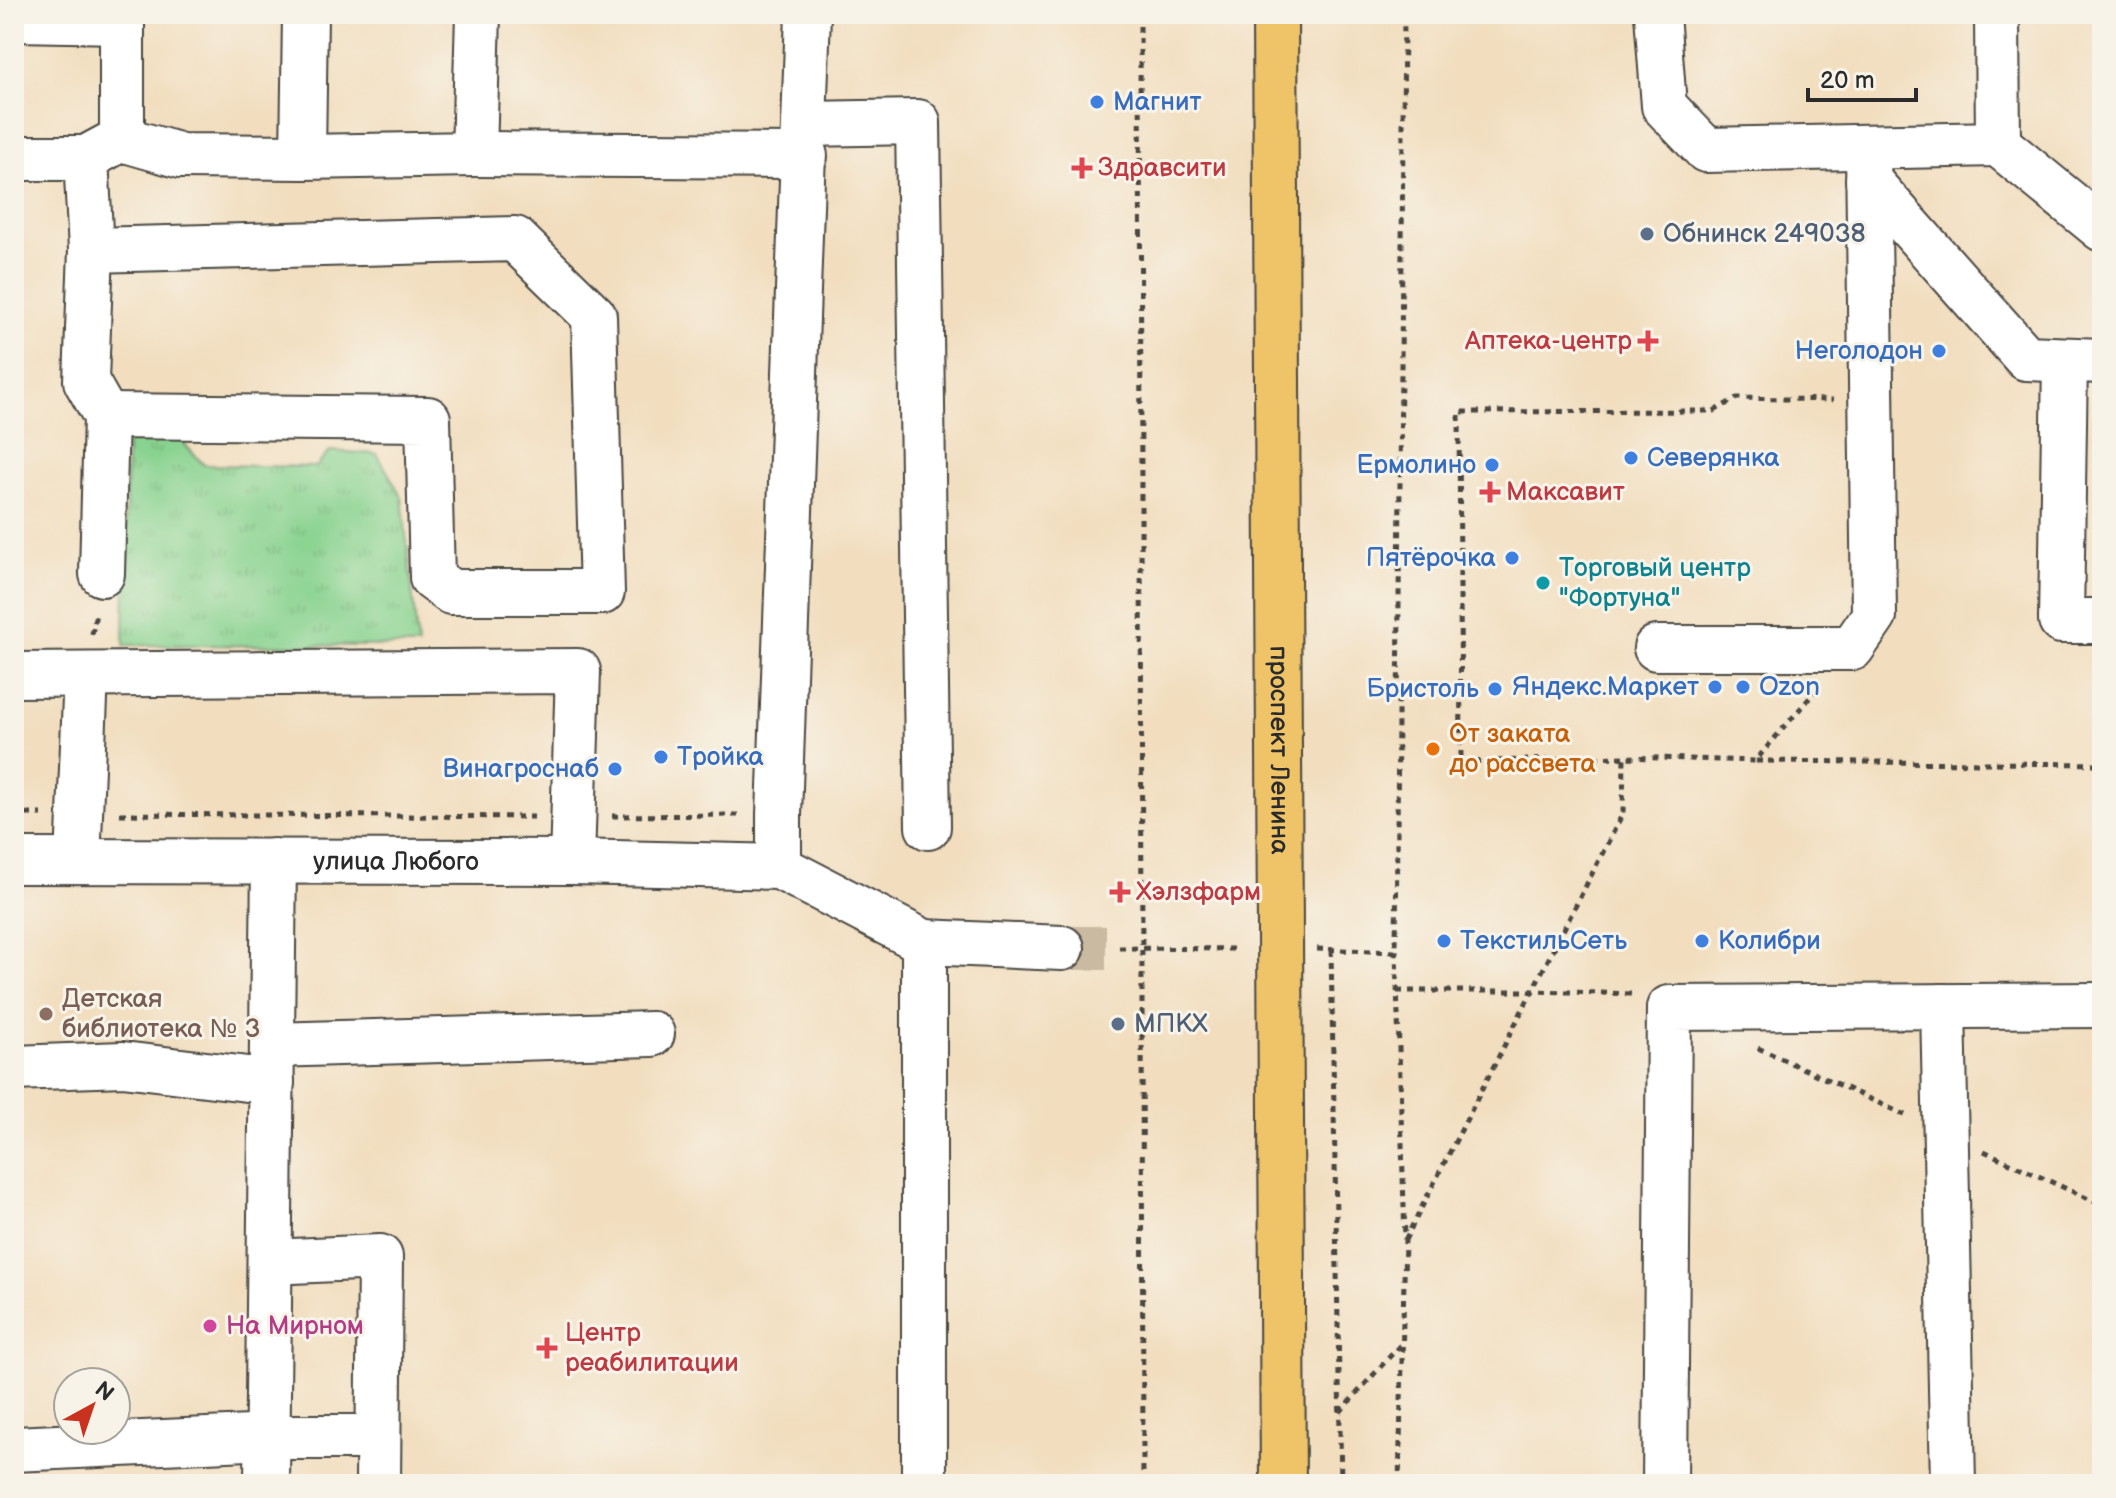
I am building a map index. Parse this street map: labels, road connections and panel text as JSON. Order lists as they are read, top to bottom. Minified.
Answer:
{"streets":{"main road":["проспект Ленина"],"street":["улица Любого"]},"places":{"other":["Магнит","Обнинск 249038","Неголодон","Северянка","Ермолино","Пятёрочка","Торговый центр \"Фортуна\"","Яндекс.Маркет","Ozon","Бристоль","От заката до рассвета","Тройка","Винагроснаб","ТекстильСеть","Колибри","Детская библиотека № 3","МПКХ","На Мирном"],"health":["Здравсити","Аптека-центр","Максавит","Хэлзфарм","Центр реабилитации"]},"scale_bar":"20 m","north":"top right"}
